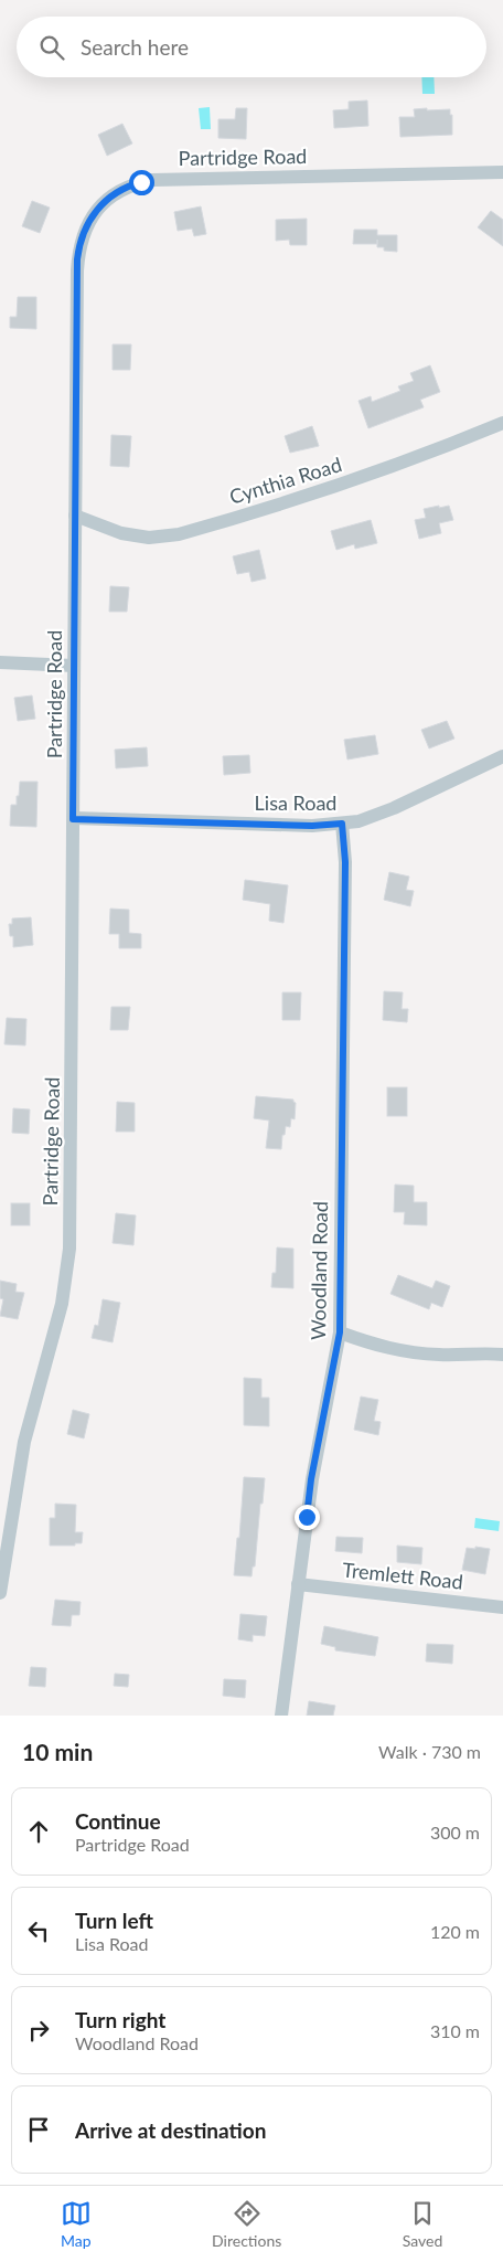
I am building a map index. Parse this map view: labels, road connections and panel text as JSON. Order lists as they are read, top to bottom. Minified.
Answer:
{"streets":{"street":["Partridge Road","Cynthia Road","Lisa Road","Woodland Road","Tremlett Road"]},"crossings":[["Partridge Road","Cynthia Road"],["Partridge Road","Lisa Road"],["Lisa Road","Woodland Road"],["Woodland Road","Tremlett Road"]],"page":{"search":"Search here","heading":["10 min","Walk · 730 m"],"list":[["Continue","Partridge Road","300 m"],["Turn left","Lisa Road","120 m"],["Turn right","Woodland Road","310 m"],"Arrive at destination"],"nav":["Map","Directions","Saved"]}}
